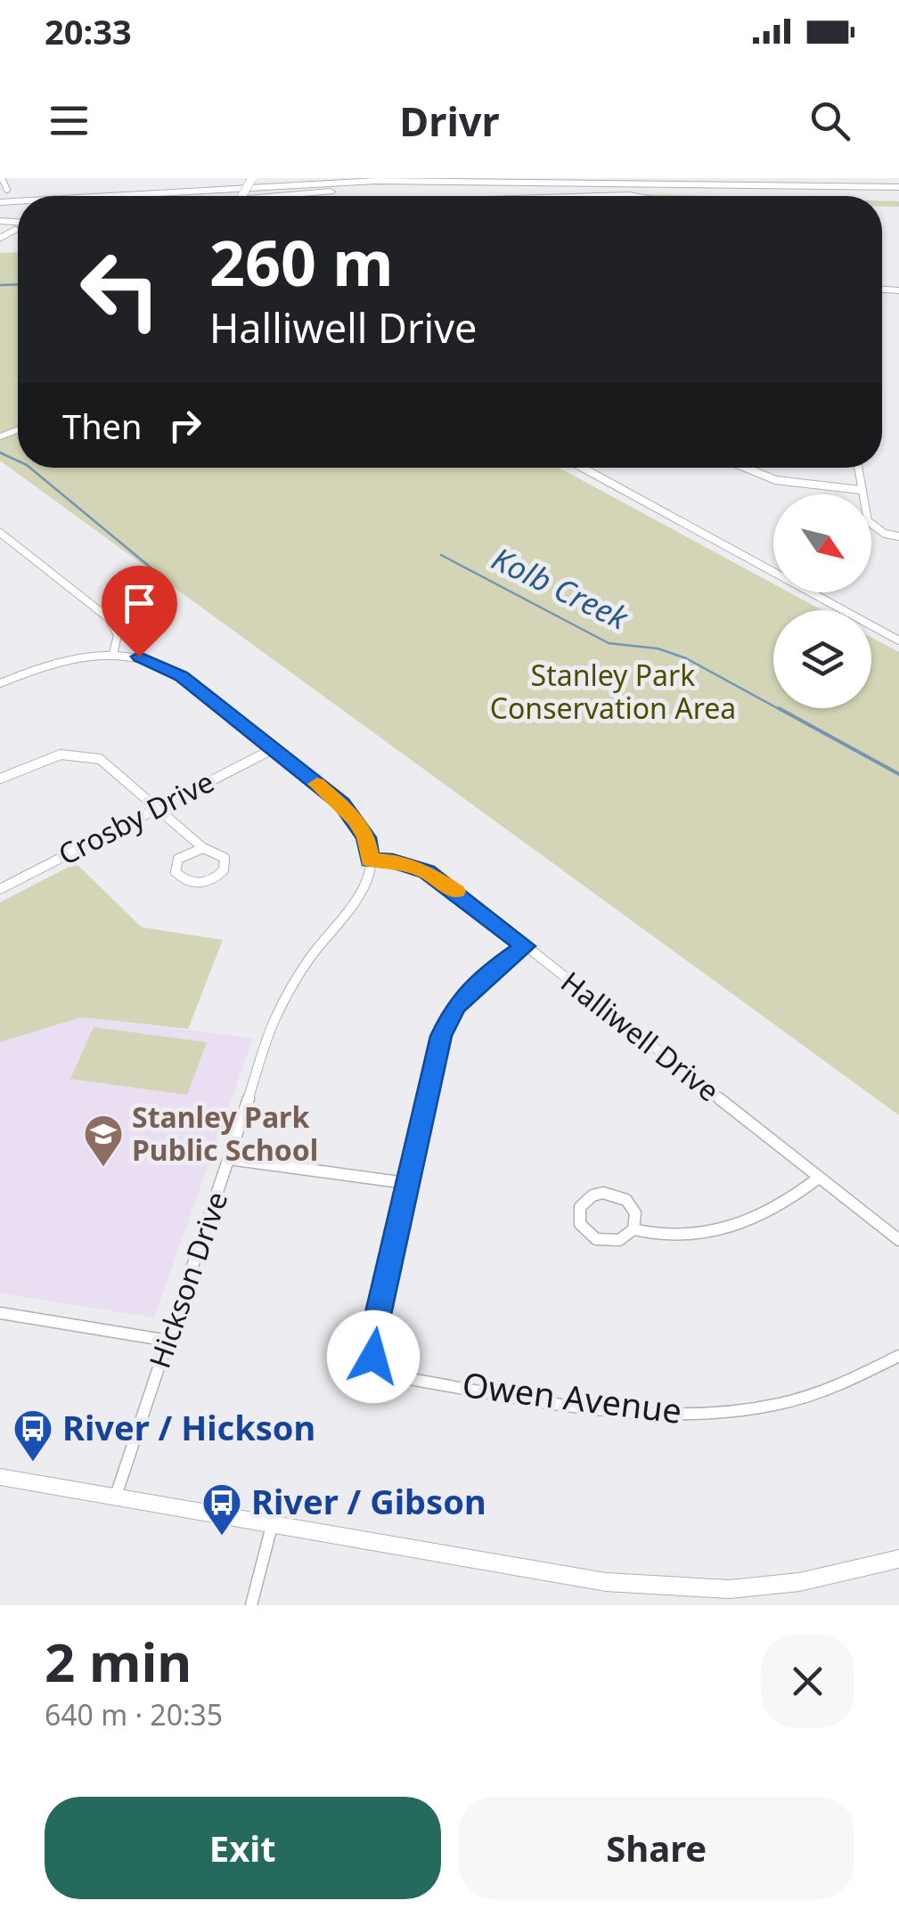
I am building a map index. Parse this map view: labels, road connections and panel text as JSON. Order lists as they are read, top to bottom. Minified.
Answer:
{"streets":{"street":["Crosby Drive","Halliwell Drive","Hickson Drive","Owen Avenue"]},"crossings":[["Halliwell Drive","Hickson Drive"],["Halliwell Drive","Owen Avenue"]],"water":["Kolb Creek"],"parks":["Stanley Park Conservation Area"],"places":{"school or university":["Stanley Park Public School"],"bus stop":["River / Hickson","River / Gibson"]},"north":"bottom right","page":{"status":"20:33","header":"Drivr","turn":["260 m","Halliwell Drive"],"then":"Then","heading":["2 min","640 m · 20:35"],"buttons":["Exit","Share"]}}
